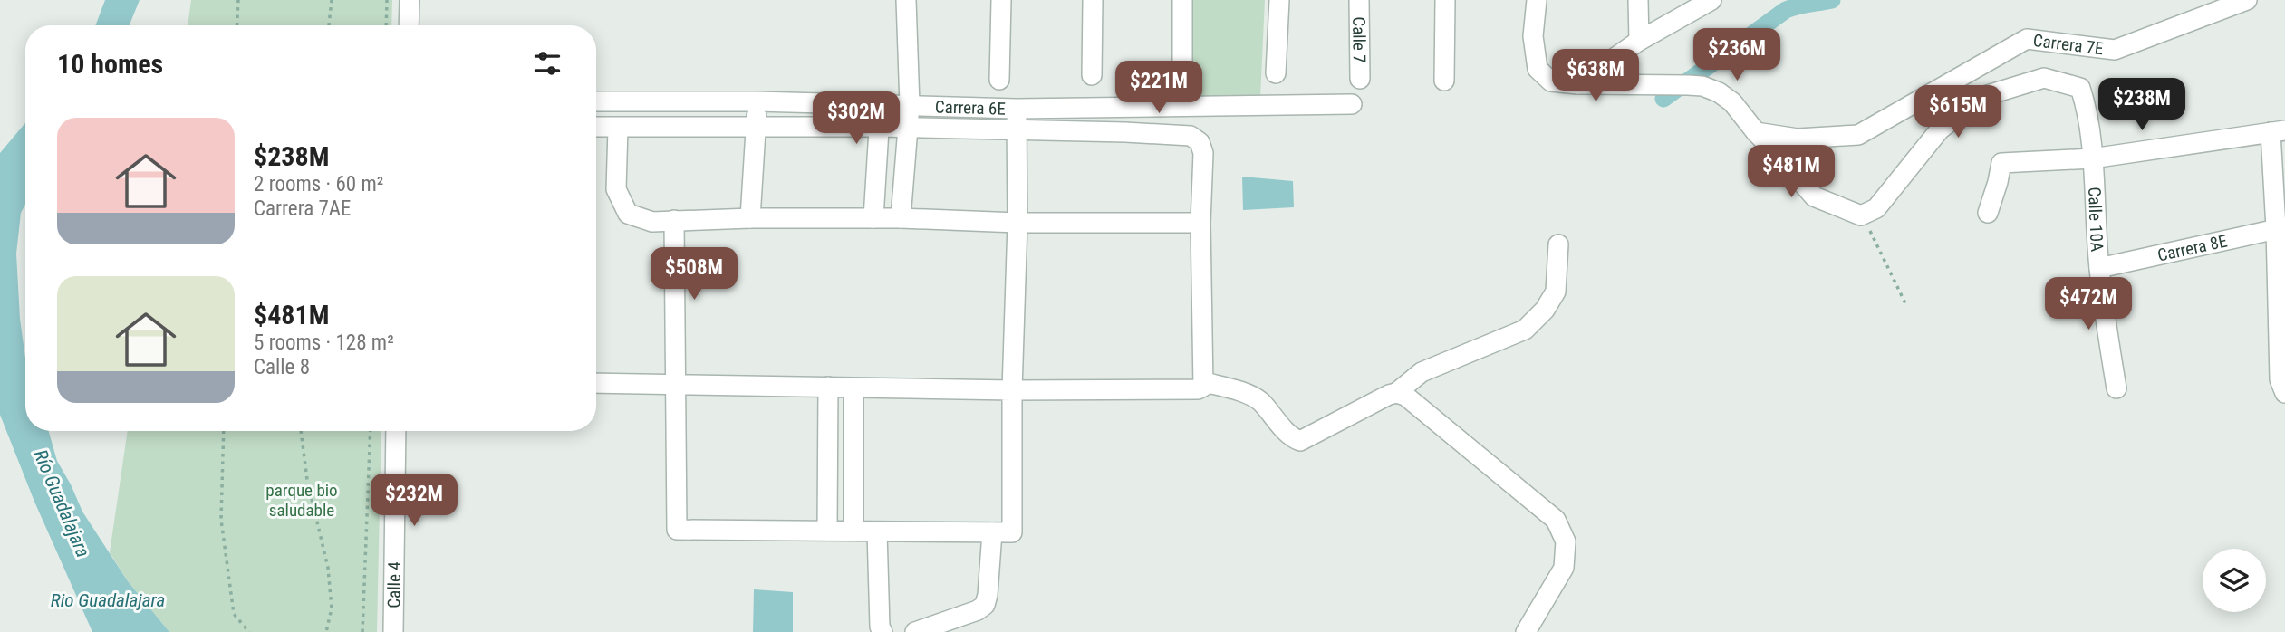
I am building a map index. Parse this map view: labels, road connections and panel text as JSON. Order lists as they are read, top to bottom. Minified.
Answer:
{"streets":{"street":["Calle 7","Carrera 7E","Carrera 6E","Calle 10A","Carrera 8E","Calle 4"]},"crossings":[["Calle 10A","Carrera 8E"]],"water":["Río Guadalajara","Rio Guadalajara"],"parks":["parque bio saludable"],"page":{"heading":"10 homes","price":["$236M","$638M","$221M","$238M","$615M","$302M","$481M","$508M","$472M","$232M"],"list":[{"name":"$238M","note":"2 rooms · 60 m² · Carrera 7AE"},{"name":"$481M","note":"5 rooms · 128 m² · Calle 8"}]}}
